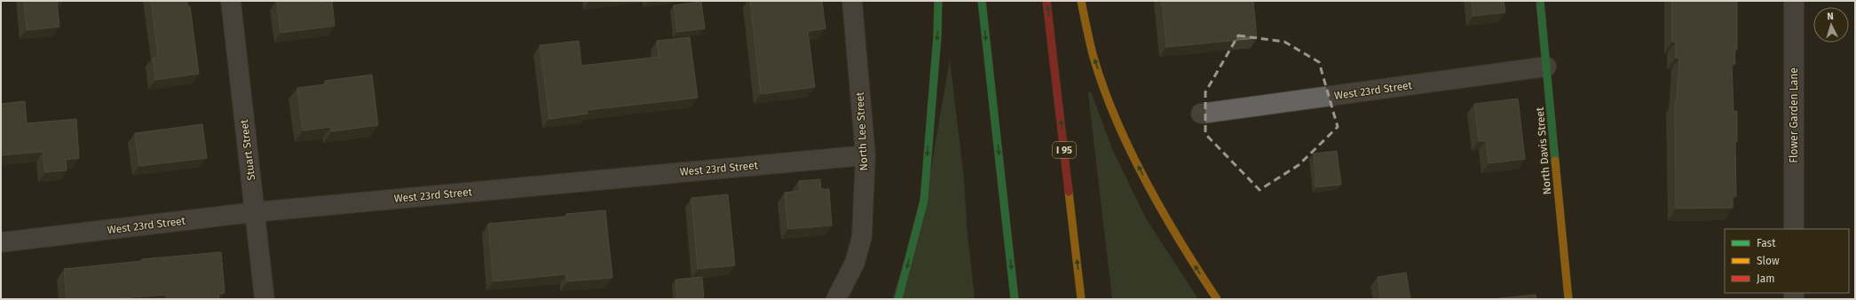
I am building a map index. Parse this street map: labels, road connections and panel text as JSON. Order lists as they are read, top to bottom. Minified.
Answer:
{"streets":{"main road":["I 95","North Davis Street"],"street":["West 23rd Street","Flower Garden Lane","North Lee Street","Stuart Street"]},"crossings":[["West 23rd Street","North Lee Street"],["West 23rd Street","Stuart Street"],["West 23rd Street","North Davis Street"]],"legend":["Fast","Slow","Jam"],"north":"top"}
